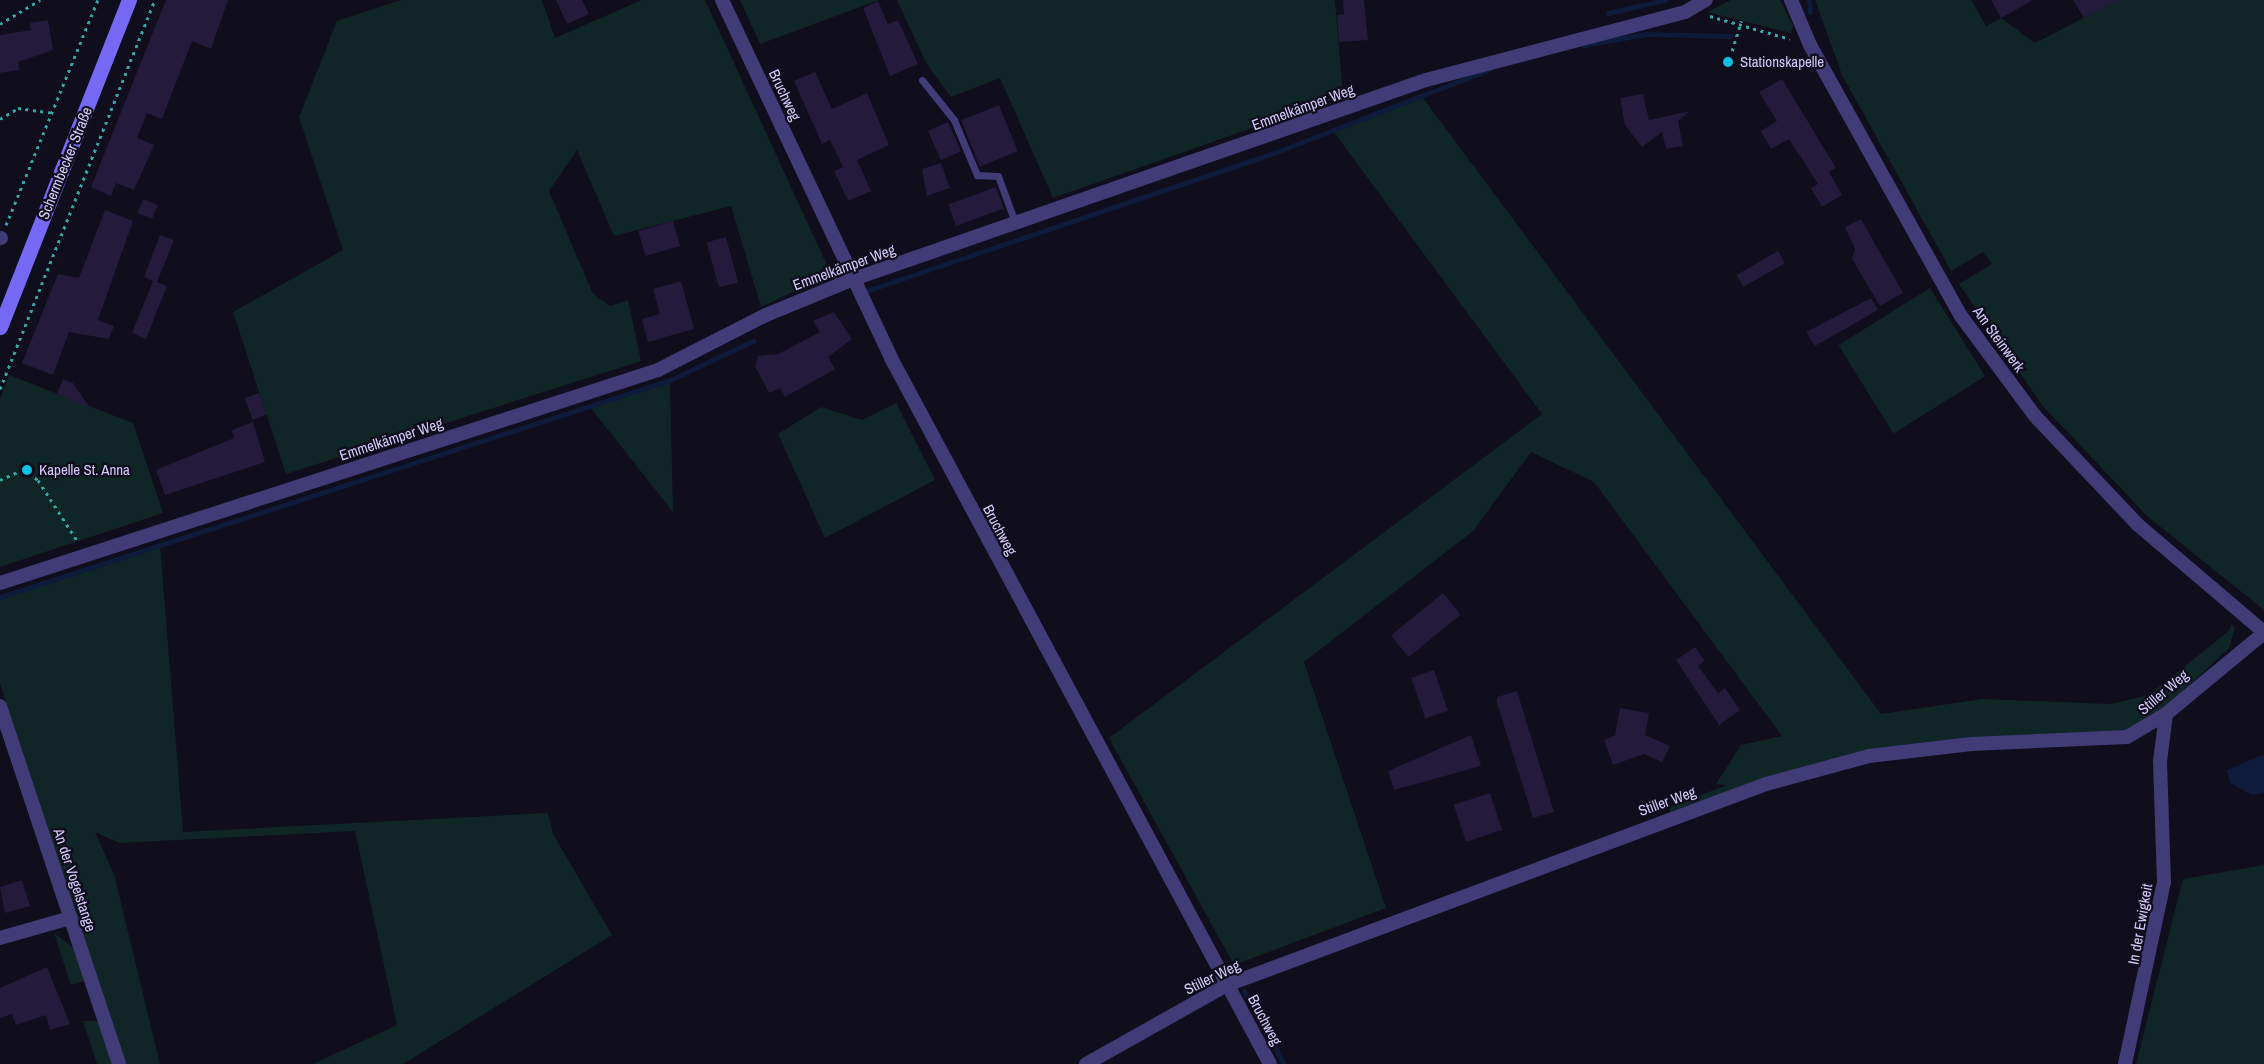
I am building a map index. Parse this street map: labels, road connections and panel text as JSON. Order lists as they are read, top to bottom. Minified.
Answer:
{"streets":{"main road":["Schermbecker Straße"],"street":["Bruchweg","Emmelkämper Weg","Am Steinwerk","Stiller Weg","An der Vogelstange","In der Ewigkeit"]},"crossings":[["Bruchweg","Emmelkämper Weg"],["Bruchweg","Stiller Weg"],["Am Steinwerk","Stiller Weg"],["Stiller Weg","In der Ewigkeit"]],"places":["Stationskapelle","Kapelle St. Anna"]}
